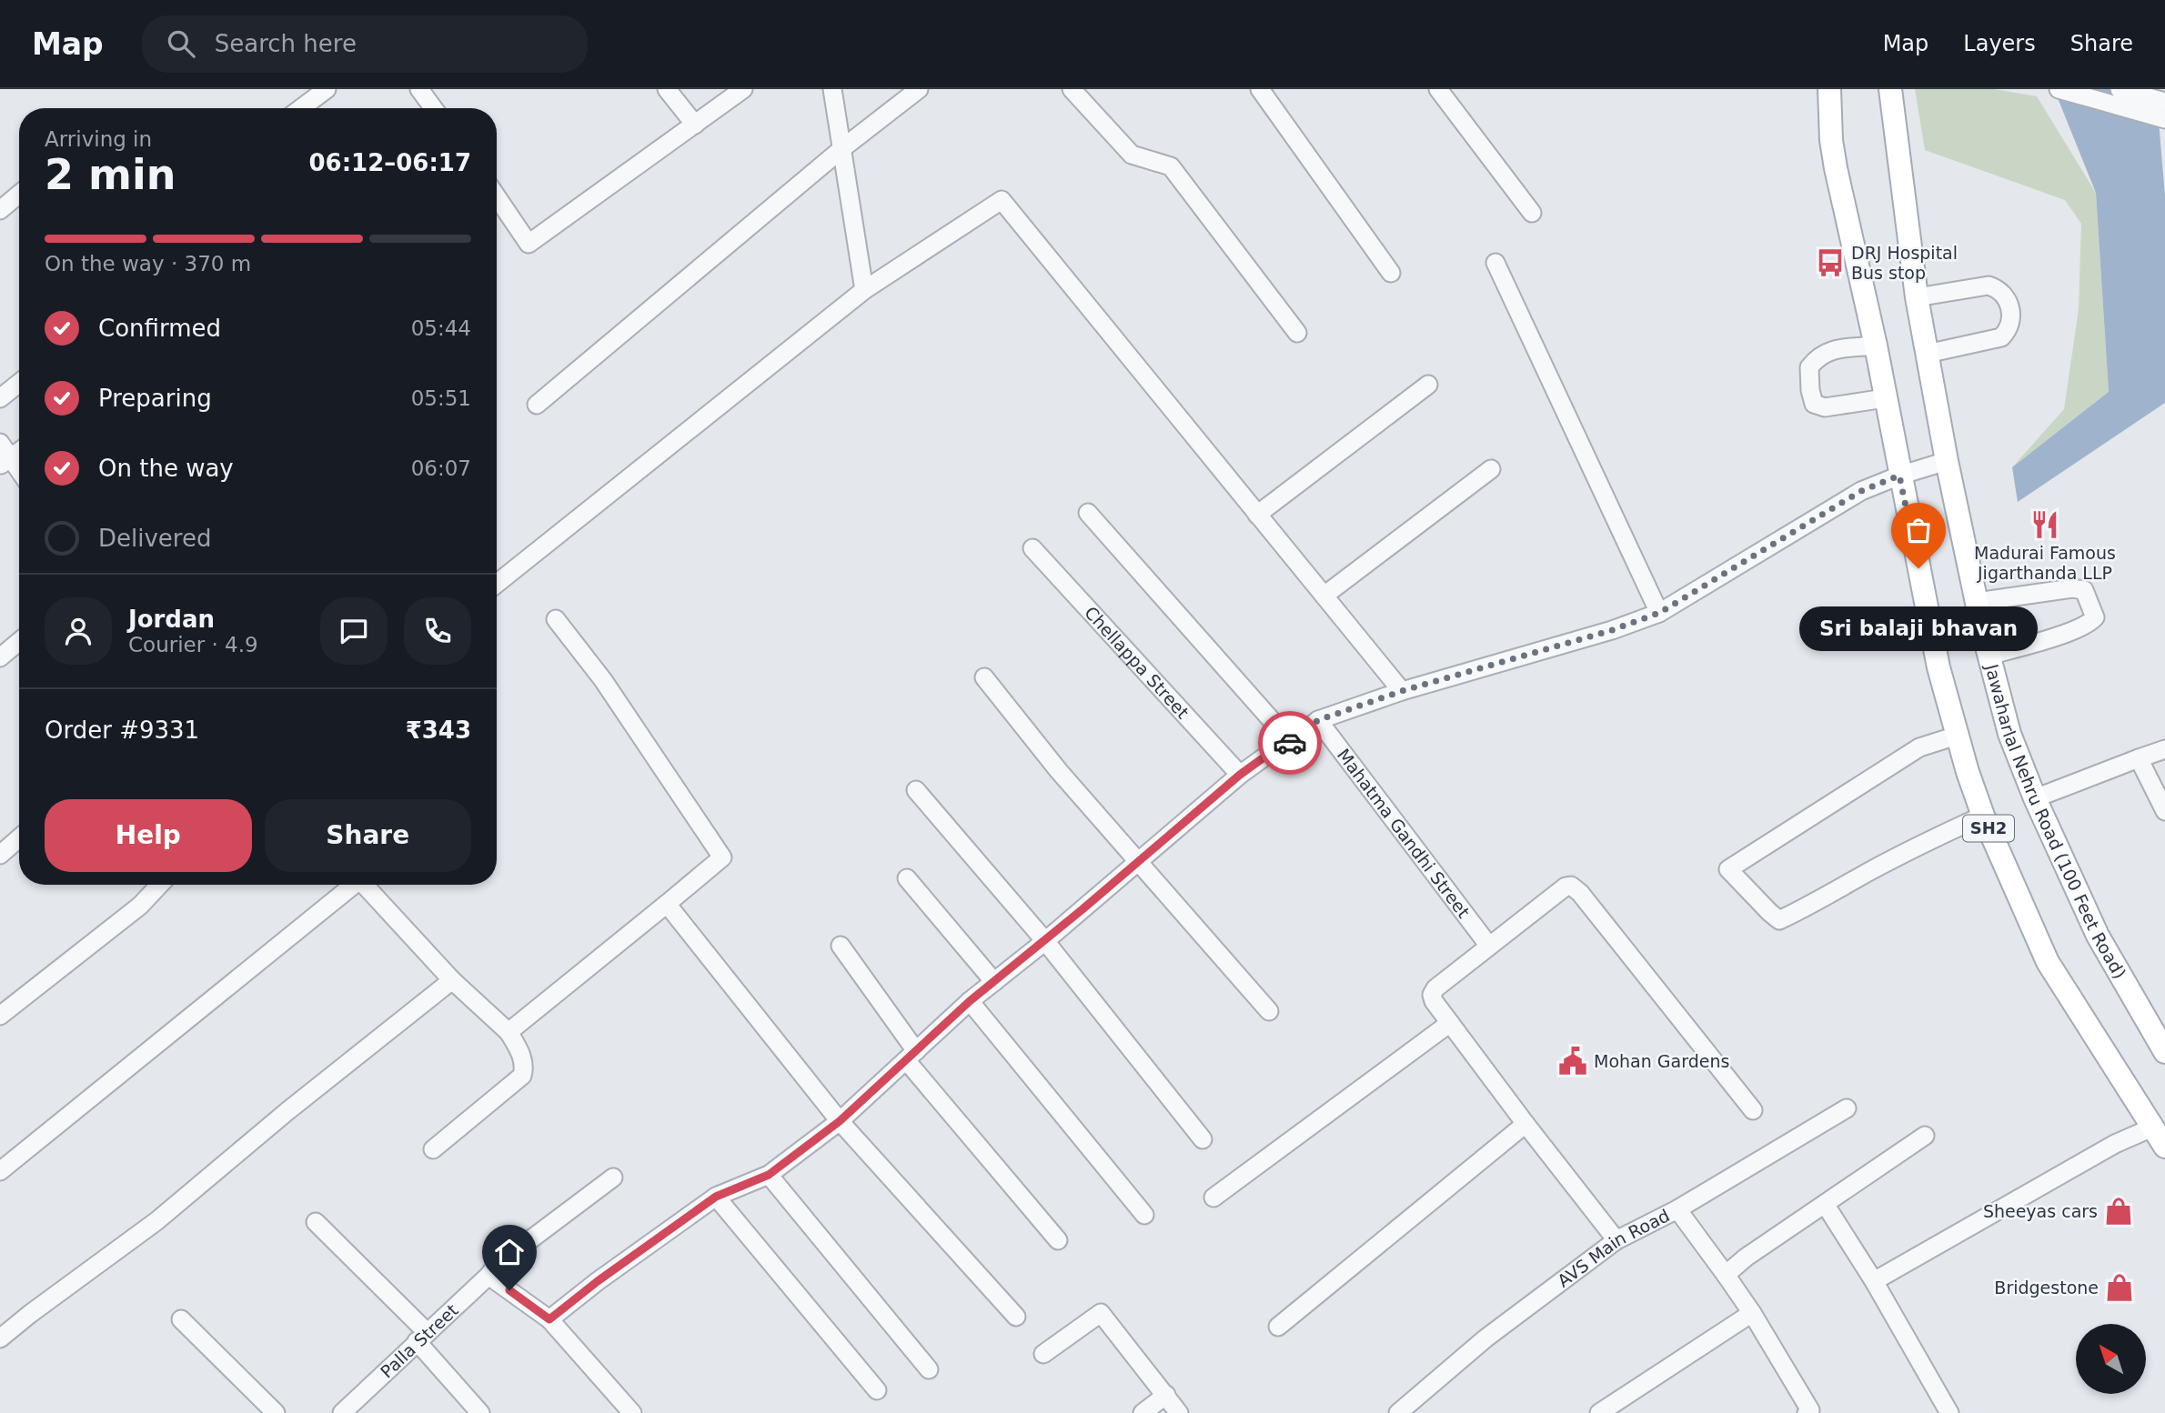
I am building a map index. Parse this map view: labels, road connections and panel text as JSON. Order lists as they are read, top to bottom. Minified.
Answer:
{"streets":{"main road":["Jawaharlal Nehru Road (100 Feet Road)","SH2"],"street":["Chellappa Street","Mahatma Gandhi Street","AVS Main Road","Palla Street"]},"places":{"bus stop":["DRJ Hospital Bus stop"],"restaurant":["Madurai Famous Jigarthanda LLP"],"other":["Sri balaji bhavan"],"public building":["Mohan Gardens"],"shop":["Sheeyas cars","Bridgestone"]},"north":"top left","page":{"header":"Map","search":"Search here","nav":["Map","Layers","Share"],"heading":["2 min","Arriving in","06:12–06:17"],"panel":["Jordan","Courier · 4.9","Order #9331","₹343"],"bar":"On the way · 370 m","list":[["Confirmed","05:44"],["Preparing","05:51"],["On the way","06:07"],"Delivered"],"bubble":"Sri balaji bhavan","buttons":["Help","Share"]}}
